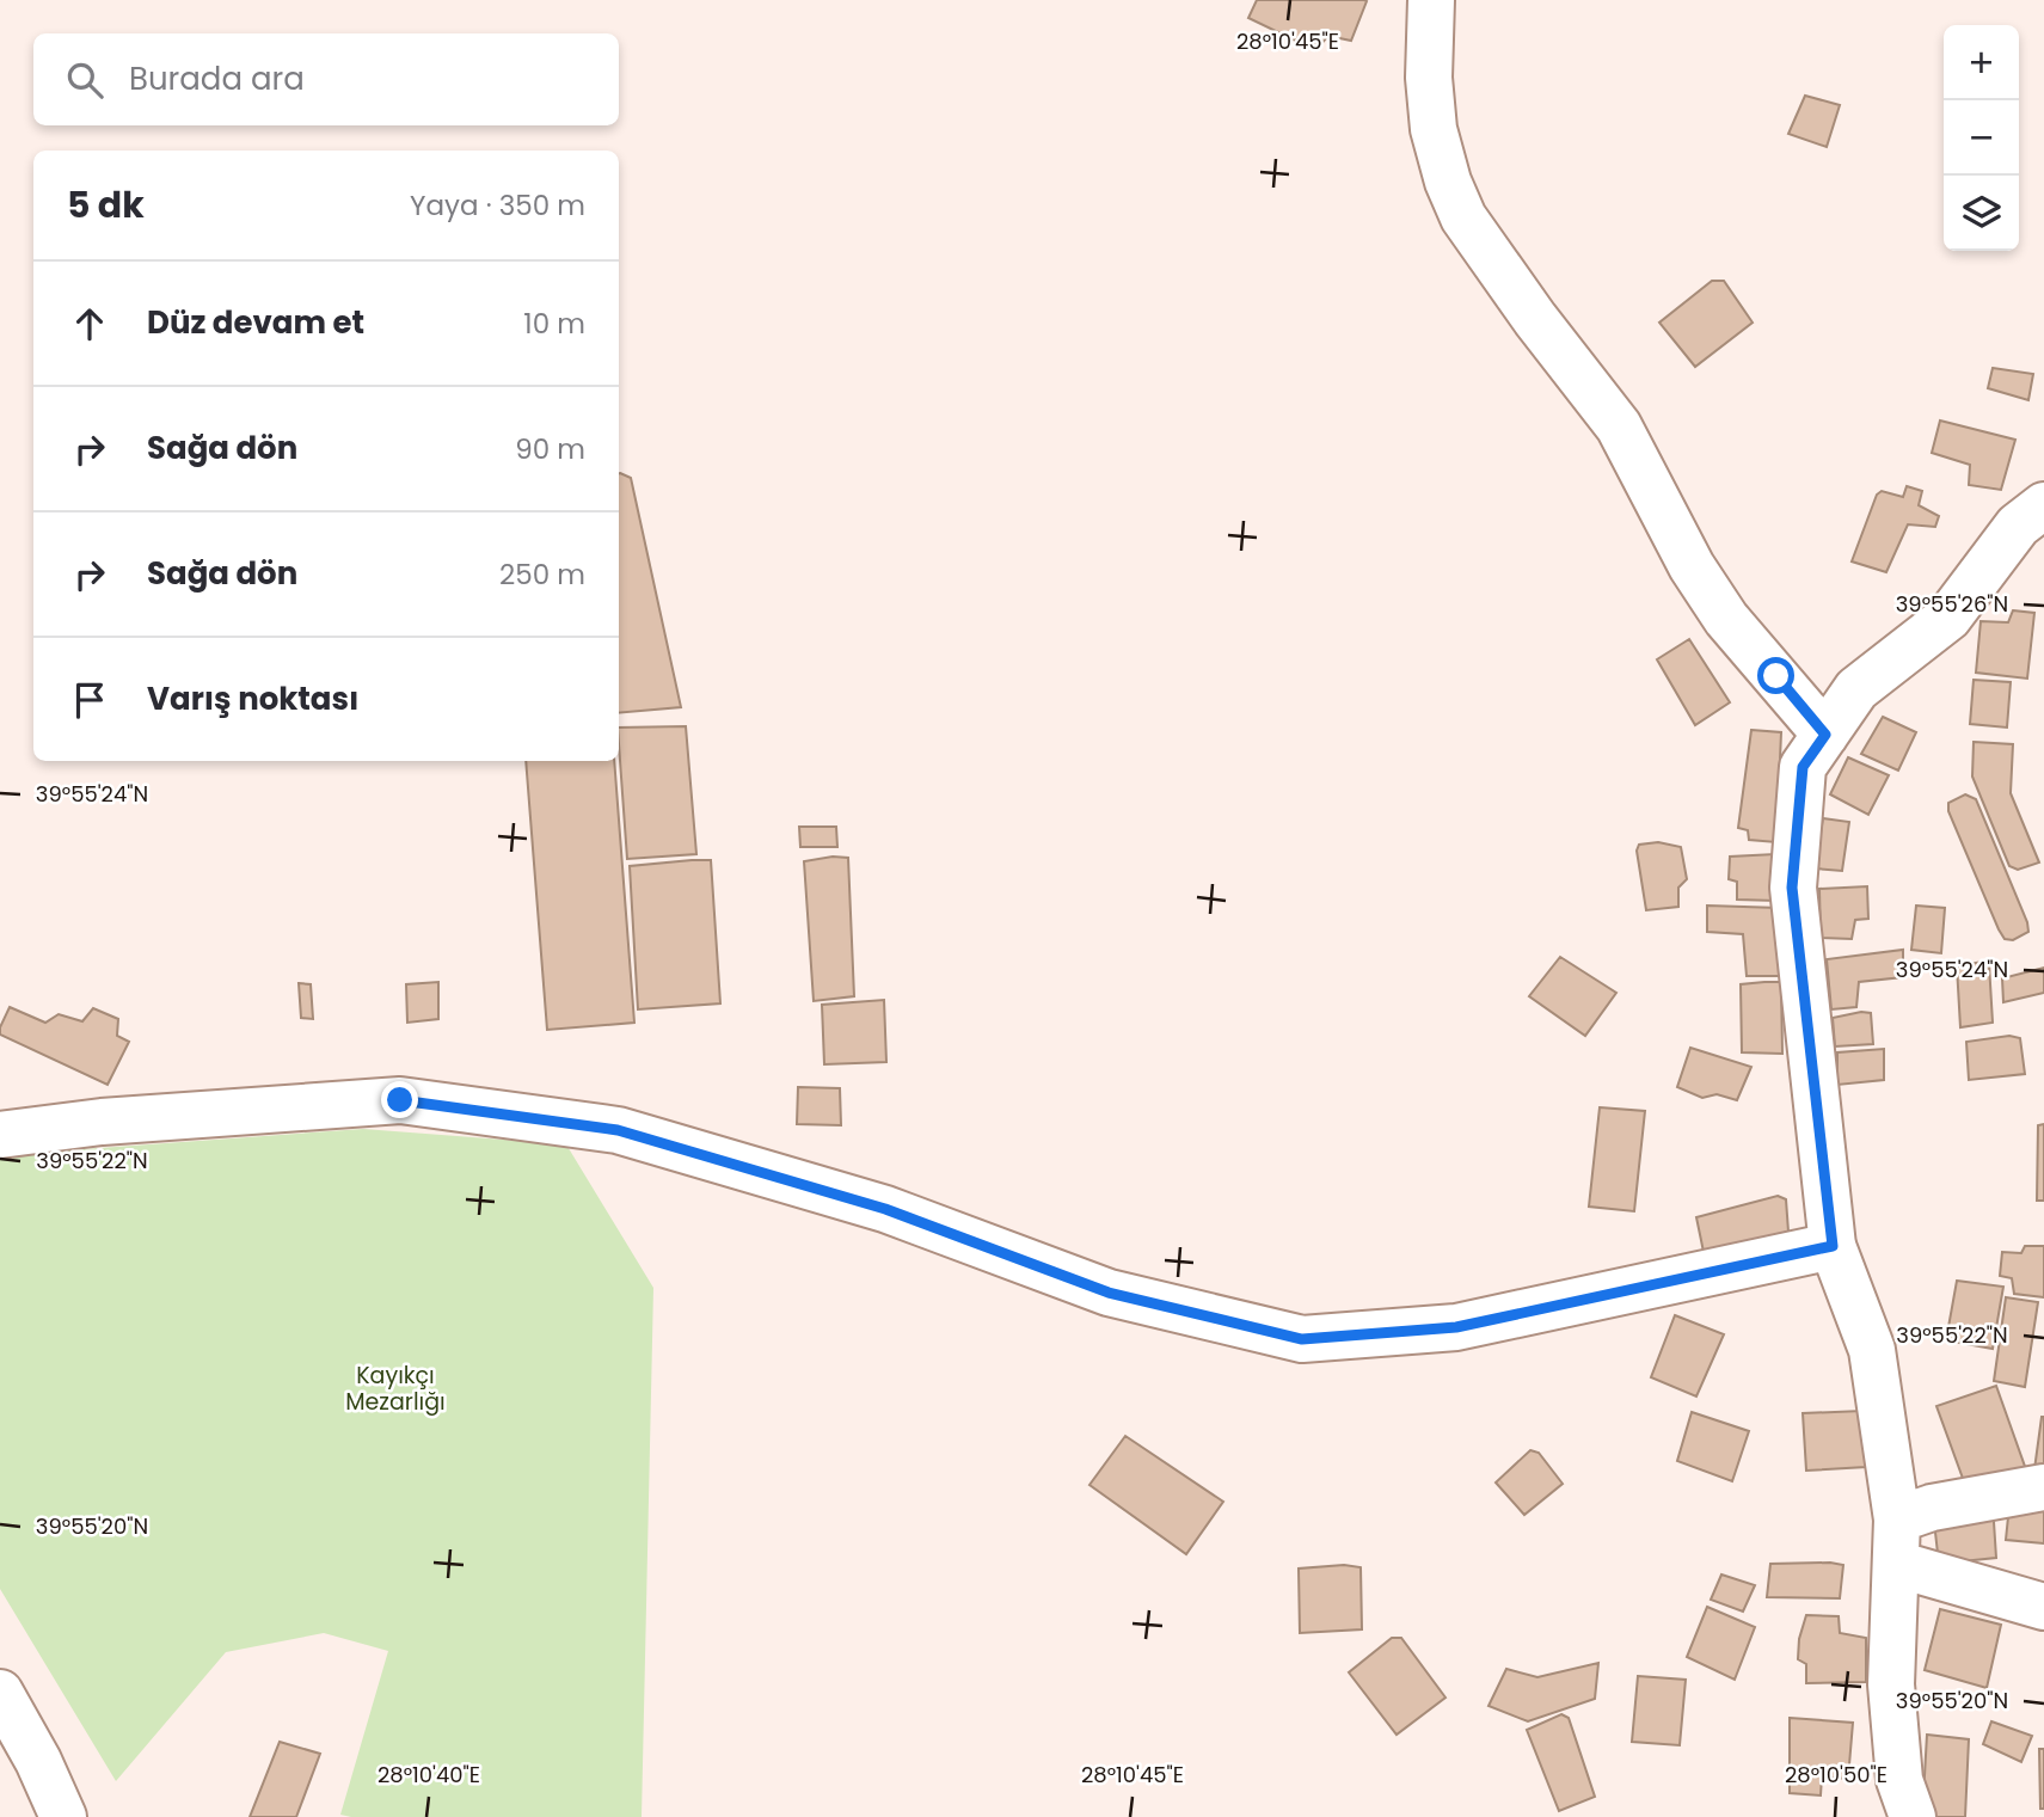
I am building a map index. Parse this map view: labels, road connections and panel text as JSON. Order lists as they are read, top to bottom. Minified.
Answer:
{"parks":["Kayıkçı Mezarlığı"],"page":{"map_buttons":["+","−"],"search":"Burada ara","heading":["5 dk","Yaya · 350 m"],"list":[["Düz devam et","10 m"],["Sağa dön","90 m"],["Sağa dön","250 m"],"Varış noktası"]},"coordinates":["28°10'45\"E","39°55'26\"N","39°55'24\"N","39°55'22\"N","39°55'20\"N","28°10'40\"E","28°10'50\"E"]}
